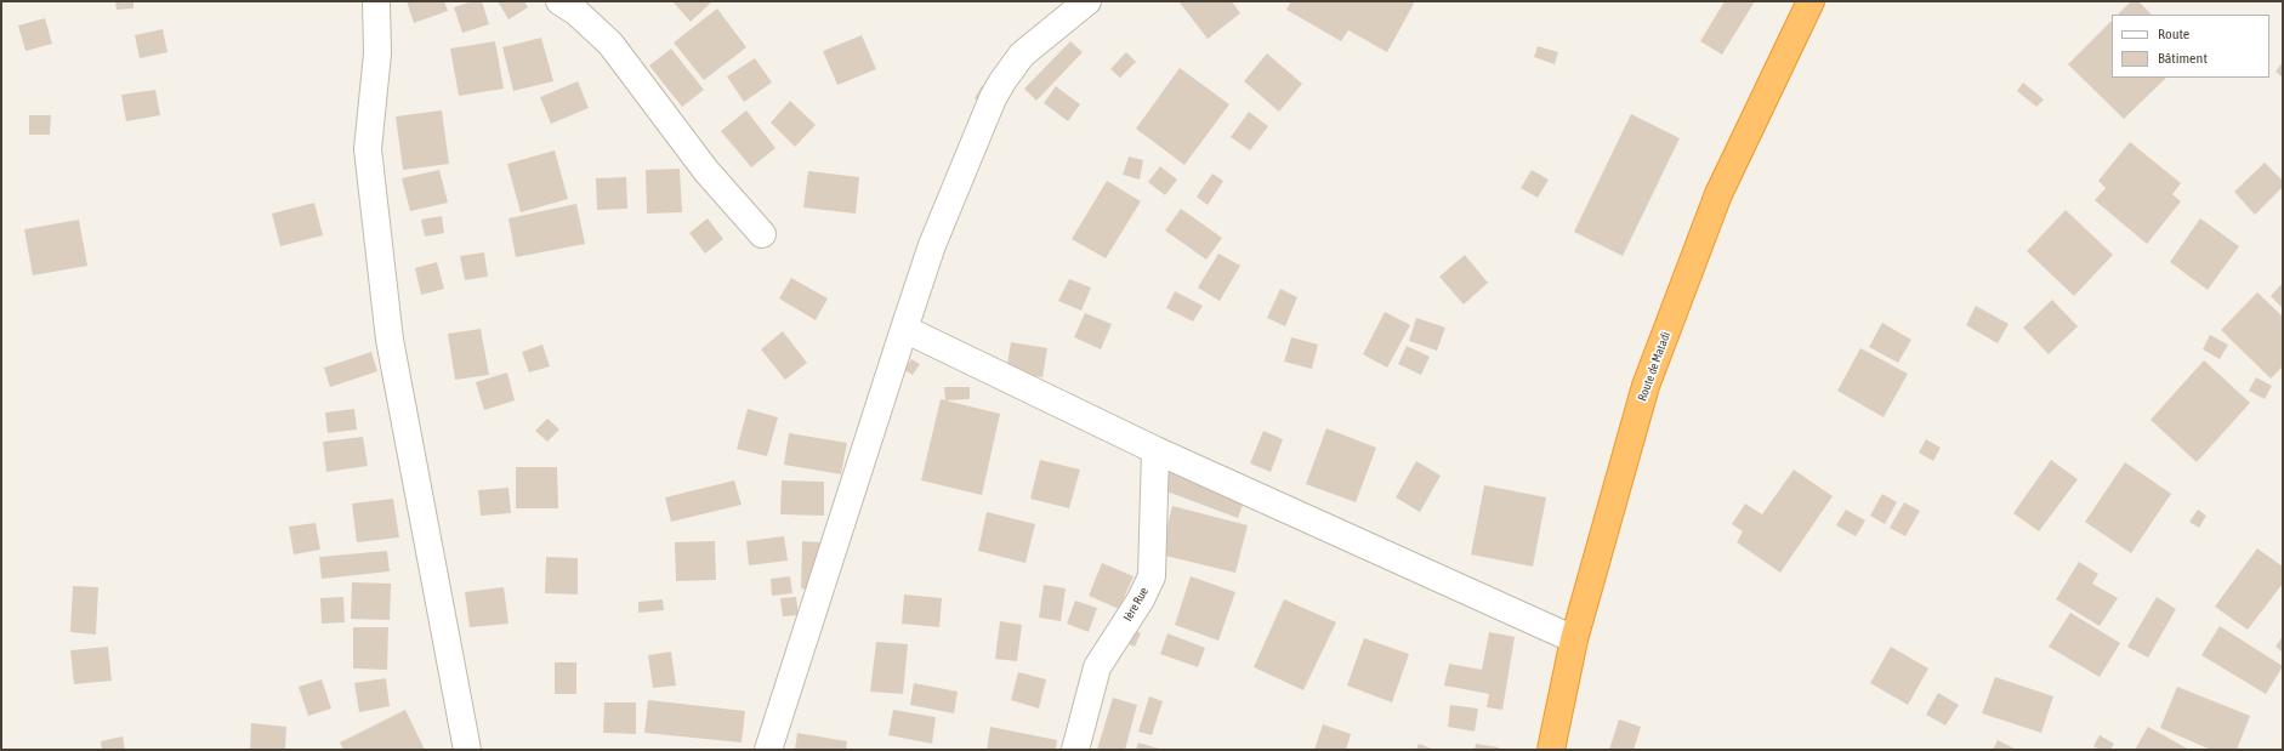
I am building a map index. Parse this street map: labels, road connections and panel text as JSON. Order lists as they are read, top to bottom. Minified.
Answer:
{"streets":{"highway":["Route de Matadi"],"street":["Ière Rue"]},"legend":["Route","Bâtiment"]}
